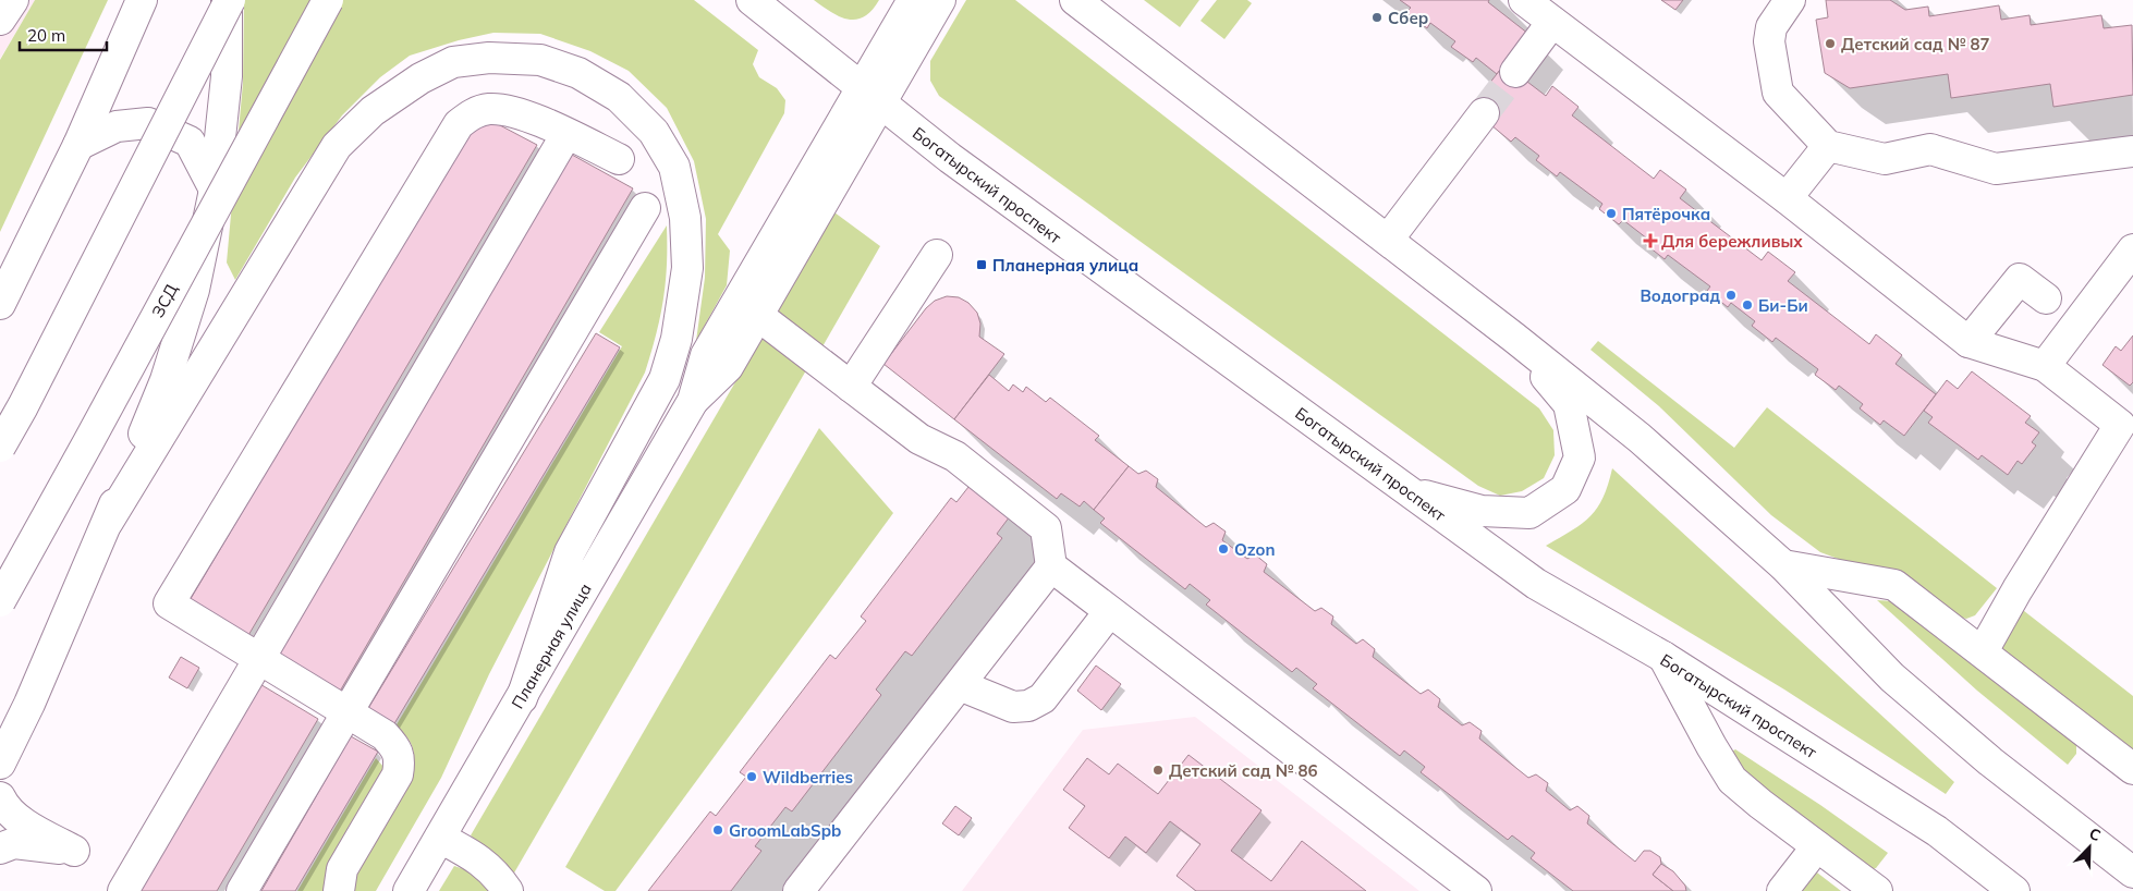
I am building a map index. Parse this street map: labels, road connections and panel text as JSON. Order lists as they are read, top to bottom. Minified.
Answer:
{"streets":{"main road":["Богатырский проспект","ЗСД","Планерная улица"]},"crossings":[["Богатырский проспект","Планерная улица"]],"places":{"other":["Сбер","Детский сад № 87","Пятёрочка","Водоград","Би-Би","Ozon","Детский сад № 86","Wildberries","GroomLabSpb"],"health":["Для бережливых"],"transit":["Планерная улица"]},"scale_bar":"20 m","north":"top right"}
